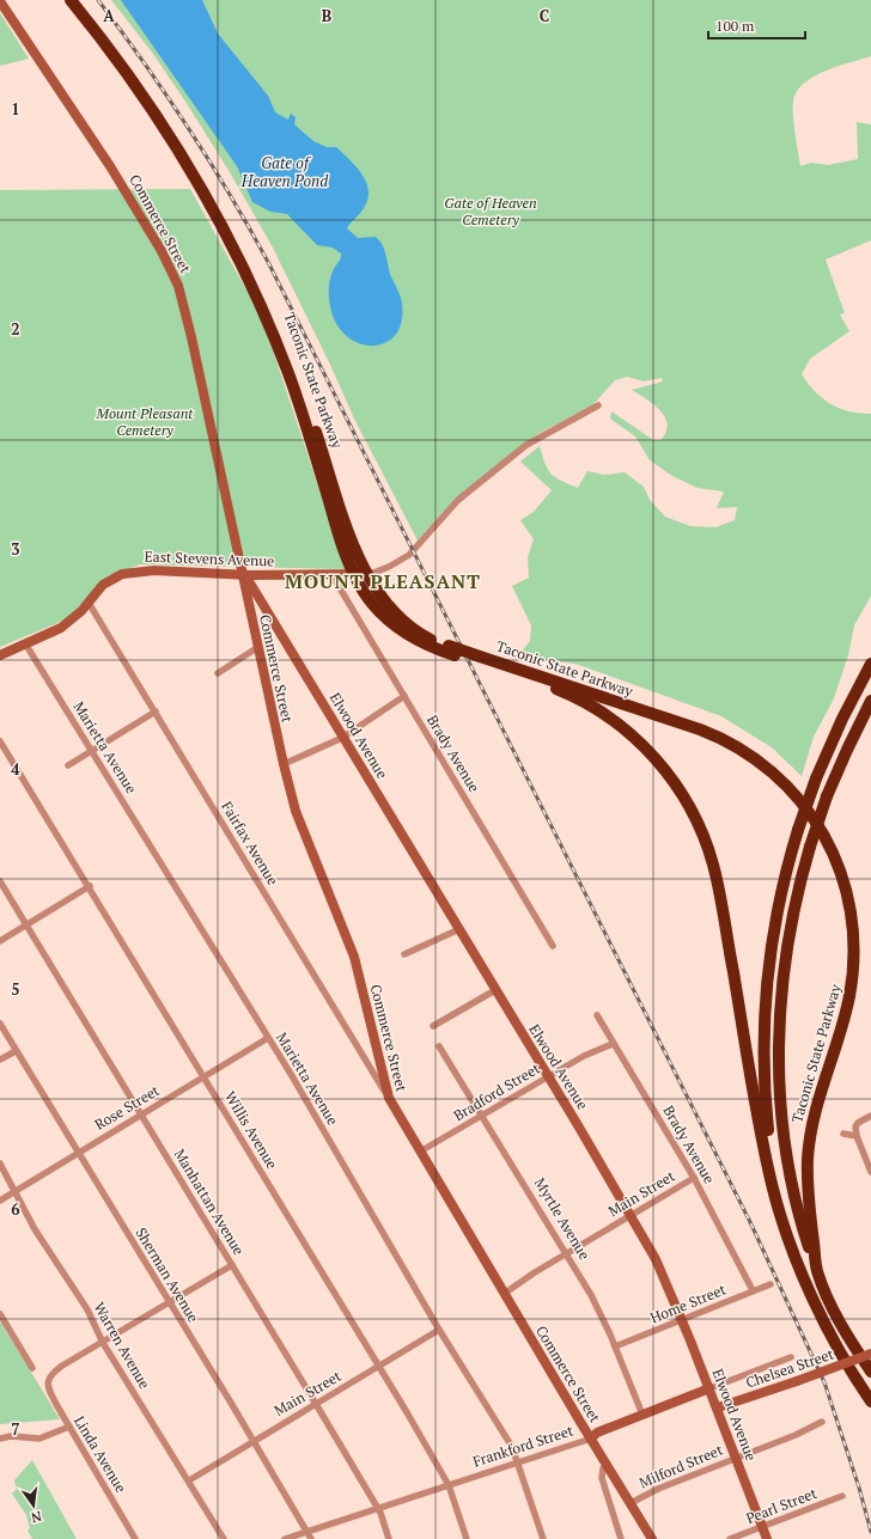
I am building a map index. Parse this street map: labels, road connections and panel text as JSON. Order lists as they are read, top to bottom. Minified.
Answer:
{"streets":{"highway":["Taconic State Parkway"],"street":["Commerce Street","East Stevens Avenue","Elwood Avenue","Marietta Avenue","Brady Avenue","Fairfax Avenue","Bradford Street","Rose Street","Willis Avenue","Main Street","Manhattan Avenue","Myrtle Avenue","Sherman Avenue","Home Street","Warren Avenue","Chelsea Street","Frankford Street","Linda Avenue","Milford Street","Pearl Street"]},"crossings":[["Commerce Street","East Stevens Avenue"],["Commerce Street","Elwood Avenue"],["Commerce Street","Fairfax Avenue"],["Commerce Street","Bradford Street"],["Commerce Street","Main Street"],["Commerce Street","Frankford Street"],["Commerce Street","Milford Street"],["Taconic State Parkway","East Stevens Avenue"],["Taconic State Parkway","Chelsea Street"],["East Stevens Avenue","Marietta Avenue"],["East Stevens Avenue","Brady Avenue"],["East Stevens Avenue","Fairfax Avenue"],["Elwood Avenue","Bradford Street"],["Elwood Avenue","Main Street"],["Elwood Avenue","Home Street"],["Elwood Avenue","Chelsea Street"],["Elwood Avenue","Frankford Street"],["Elwood Avenue","Milford Street"],["Elwood Avenue","Pearl Street"],["Marietta Avenue","Rose Street"],["Marietta Avenue","Main Street"],["Marietta Avenue","Frankford Street"],["Brady Avenue","Bradford Street"],["Brady Avenue","Main Street"],["Brady Avenue","Home Street"],["Bradford Street","Myrtle Avenue"],["Rose Street","Willis Avenue"],["Rose Street","Manhattan Avenue"],["Rose Street","Sherman Avenue"],["Rose Street","Warren Avenue"],["Willis Avenue","Main Street"],["Willis Avenue","Frankford Street"],["Main Street","Manhattan Avenue"],["Main Street","Myrtle Avenue"],["Main Street","Sherman Avenue"],["Main Street","Warren Avenue"],["Manhattan Avenue","Frankford Street"],["Myrtle Avenue","Home Street"],["Myrtle Avenue","Frankford Street"],["Sherman Avenue","Frankford Street"],["Warren Avenue","Linda Avenue"]],"districts":["MOUNT PLEASANT"],"water":["Gate of Heaven Pond"],"parks":["Gate of Heaven Cemetery","Mount Pleasant Cemetery"],"scale_bar":"100 m","north":"bottom","grid":{"columns":["A","B","C"],"rows":["1","2","3","4","5","6","7"]}}
